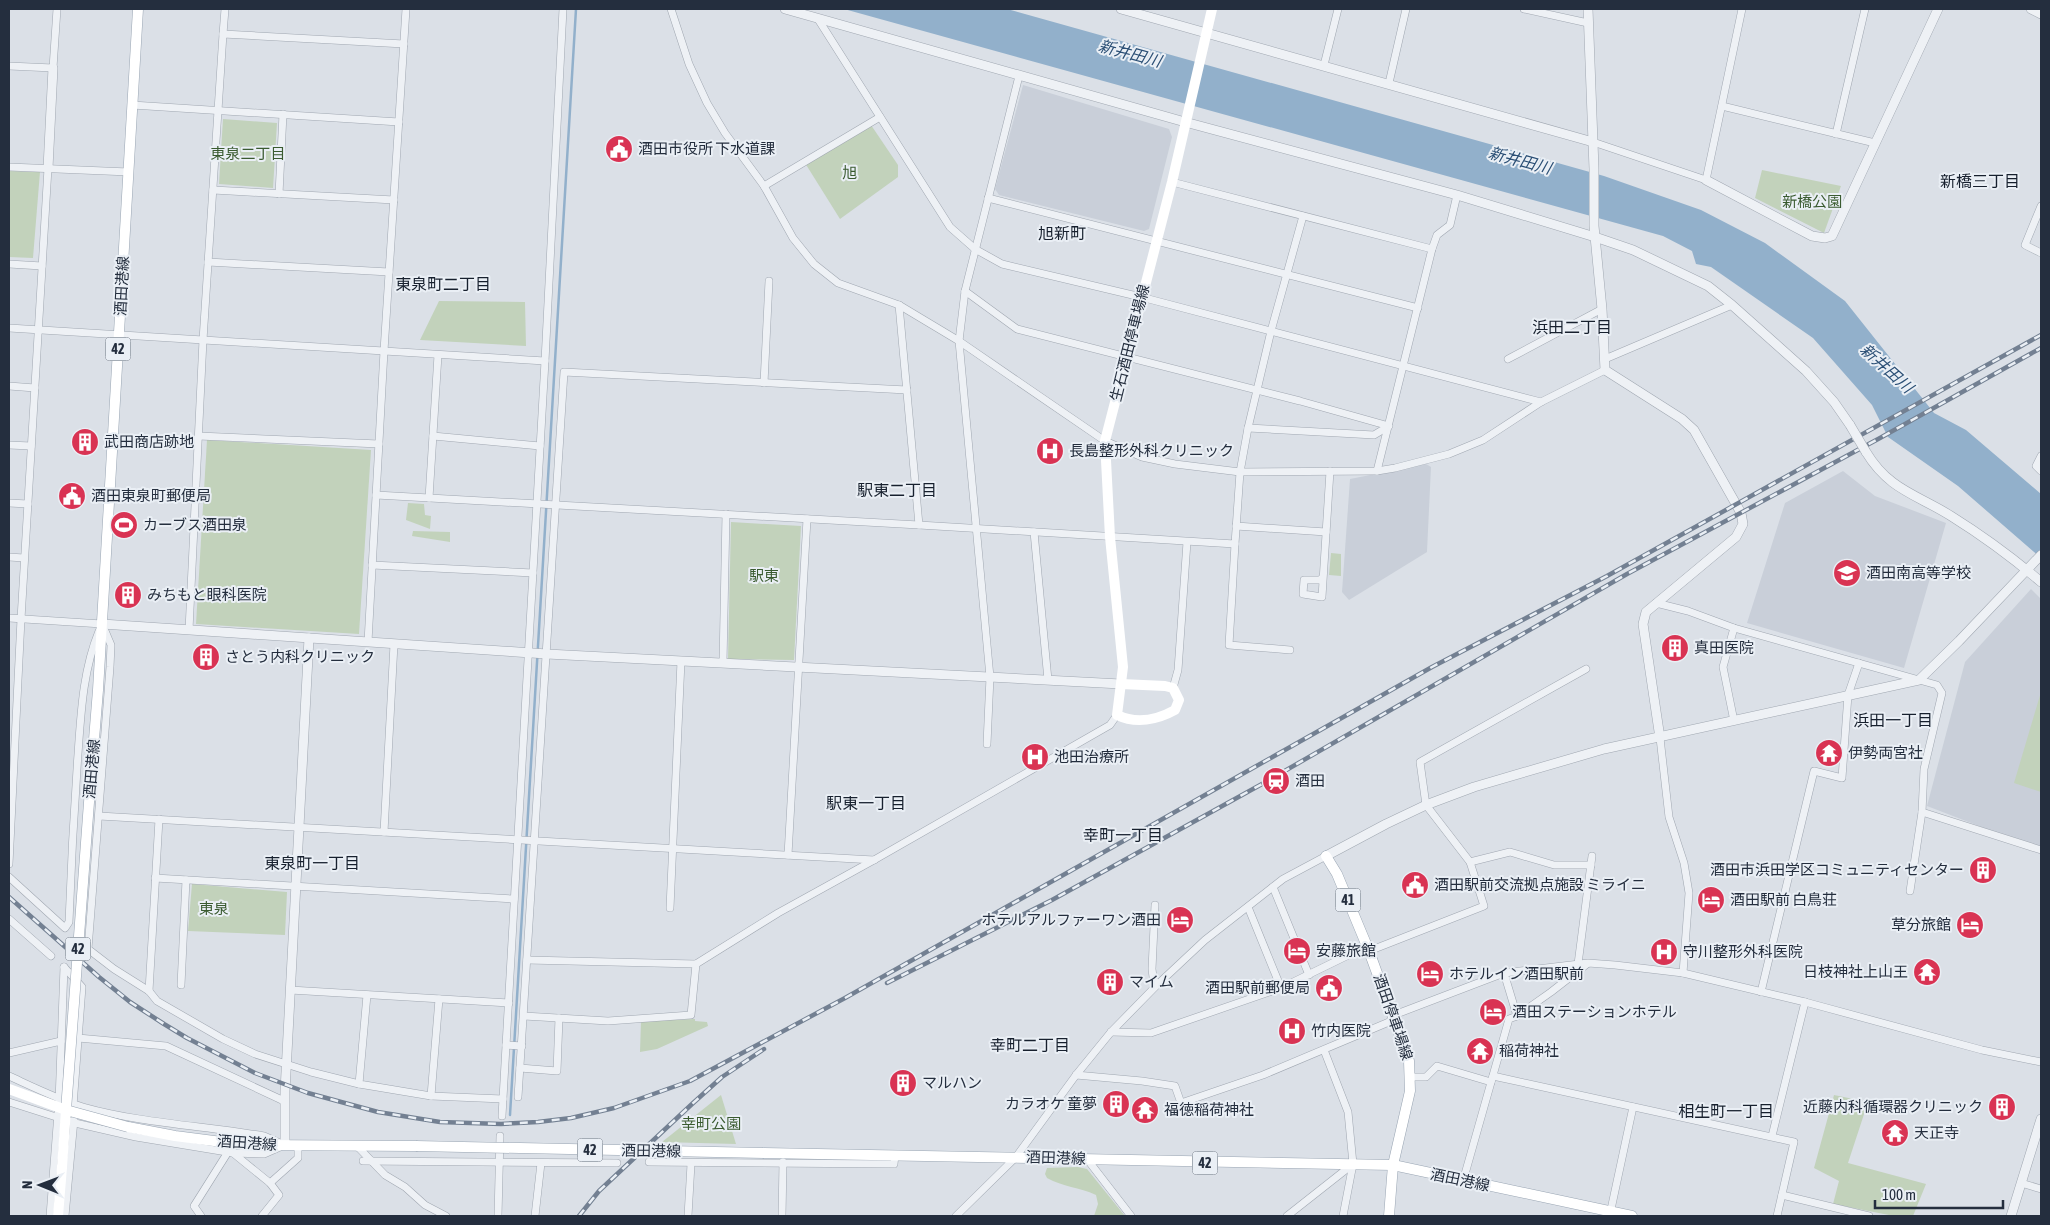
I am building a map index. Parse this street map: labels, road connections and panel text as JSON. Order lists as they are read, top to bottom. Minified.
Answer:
{"streets":{"main road":["酒田港線","生石酒田停車場線","42","41","酒田停車場線"]},"crossings":[["酒田港線","酒田停車場線"]],"districts":["新橋三丁目","旭新町","東泉町二丁目","浜田二丁目","駅東二丁目","浜田一丁目","駅東一丁目","幸町一丁目","東泉町一丁目","幸町二丁目","相生町一丁目"],"water":["新井田川"],"parks":["東泉二丁目","旭","新橋公園","駅東","東泉","幸町公園"],"places":{"public building":["酒田市役所 下水道課","酒田東泉町郵便局","酒田駅前交流拠点施設 ミライニ","酒田駅前郵便局"],"building":["武田商店跡地","みちもと眼科医院","真田医院","さとう内科クリニック","酒田市浜田学区コミュニティセンター","マイム","マルハン","カラオケ 童夢","近藤内科循環器クリニック"],"hospital":["長島整形外科クリニック","池田治療所","守川整形外科医院","竹内医院"],"sports":["カーブス酒田泉"],"school or university":["酒田南高等学校"],"temple":["伊勢両宮社","日枝神社上山王","稲荷神社","福徳稲荷神社","天正寺"],"station":["酒田"],"hotel":["酒田駅前 白鳥荘","ホテルアルファーワン酒田","草分旅館","安藤旅館","ホテルイン酒田駅前","酒田ステーションホテル"]},"scale_bar":"100 m","north":"left"}
